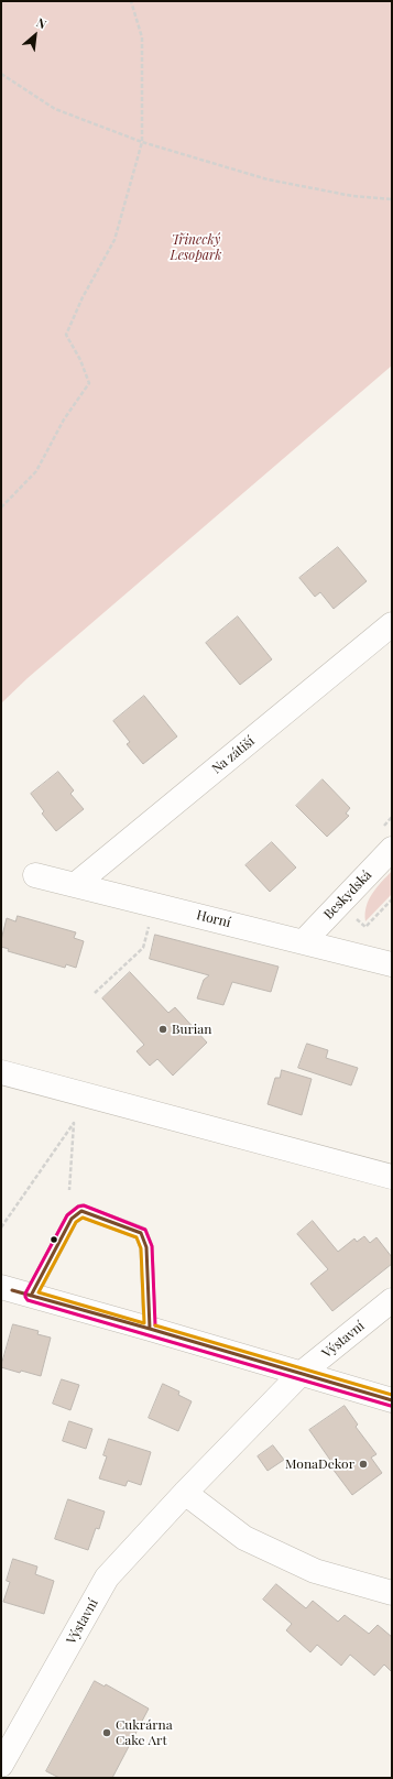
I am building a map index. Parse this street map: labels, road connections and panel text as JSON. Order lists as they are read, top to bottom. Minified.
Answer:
{"streets":{"street":["Na zátiší","Beskydská","Horní","Výstavní"]},"crossings":[["Na zátiší","Horní"],["Beskydská","Horní"]],"parks":["Třinecký Lesopark"],"places":["Burian","MonaDekor","Cukrárna Cake Art"],"north":"top right"}
